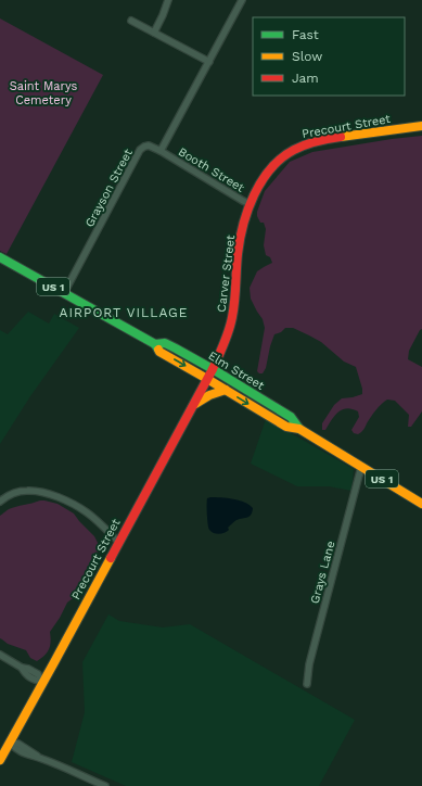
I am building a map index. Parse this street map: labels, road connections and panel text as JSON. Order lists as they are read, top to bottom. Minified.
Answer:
{"streets":{"main road":["Precourt Street","Carver Street","US 1","Elm Street"],"street":["Booth Street","Grayson Street","Grays Lane"]},"crossings":[["Precourt Street","Booth Street"],["Precourt Street","Carver Street"],["Precourt Street","Elm Street"],["Booth Street","Grayson Street"],["Booth Street","Carver Street"],["Grayson Street","Elm Street"],["Carver Street","Elm Street"],["Elm Street","Grays Lane"]],"districts":["AIRPORT VILLAGE"],"parks":["Saint Marys Cemetery"],"legend":["Fast","Slow","Jam"]}
